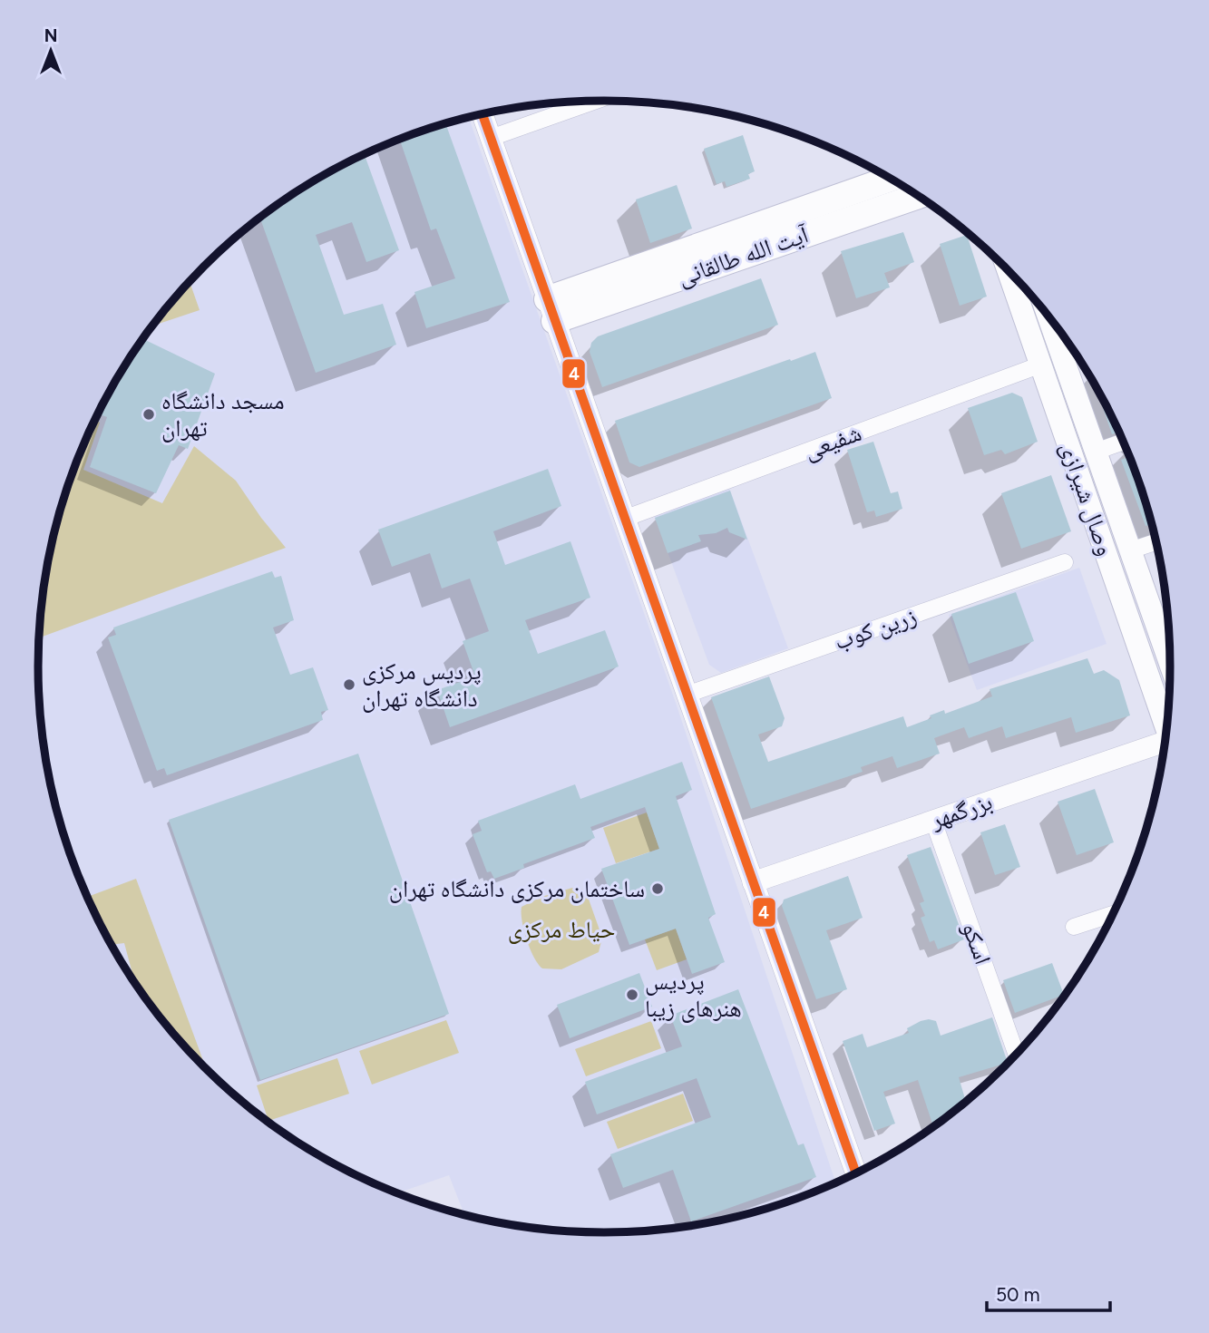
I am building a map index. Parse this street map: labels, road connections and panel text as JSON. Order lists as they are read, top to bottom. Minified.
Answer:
{"streets":{"main road":["آیت الله طالقانی","وصال شیرازی"],"street":["شفیعی","زرین کوب","بزرگمهر","اسکو"]},"crossings":[["شفیعی","وصال شیرازی"],["بزرگمهر","اسکو"]],"parks":["حیاط مرکزی"],"places":["مسجد دانشگاه تهران","پردیس مرکزی دانشگاه‌ تهران","ساختمان مرکزی دانشگاه تهران","پردیس هنرهای زیبا"],"lines":["transit line 4"],"scale_bar":"50 m","north":"top"}
